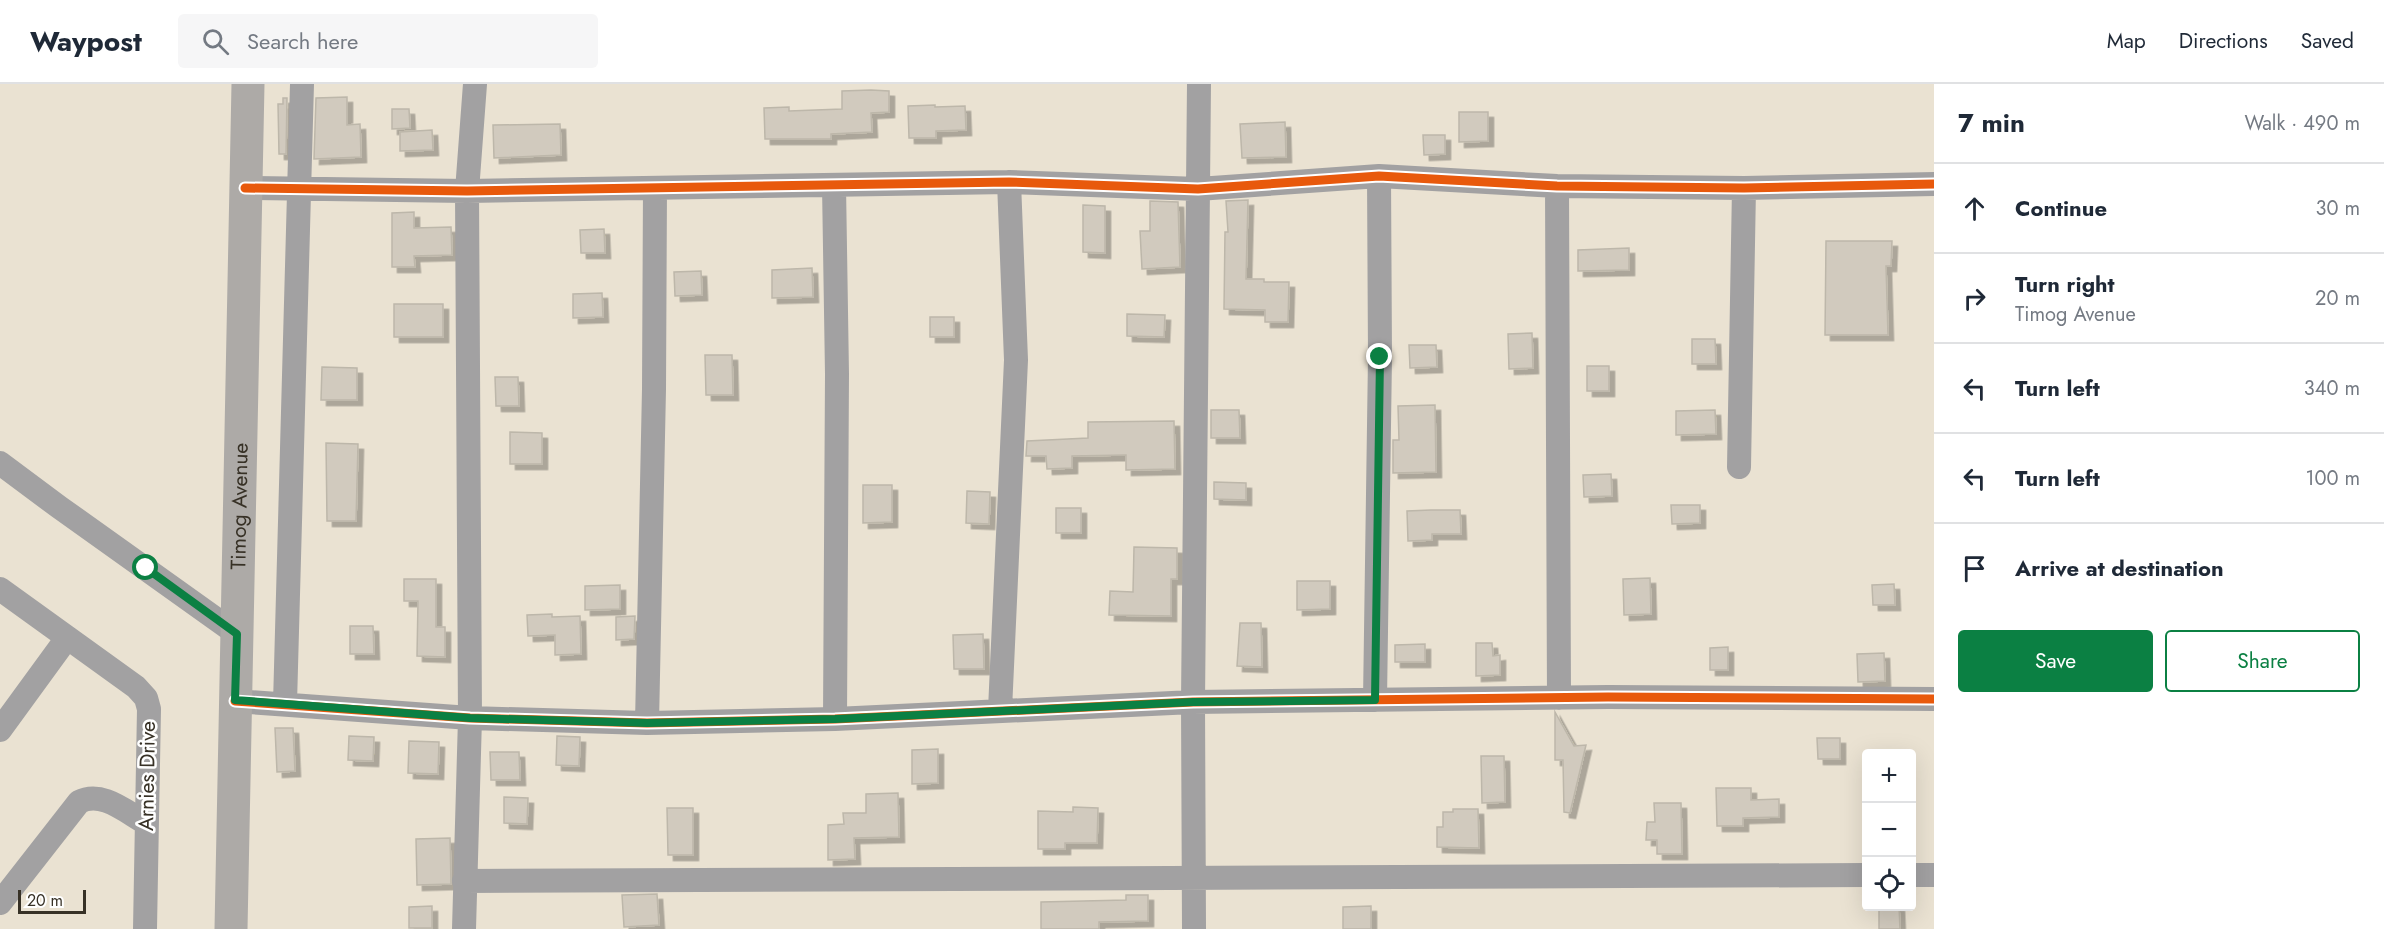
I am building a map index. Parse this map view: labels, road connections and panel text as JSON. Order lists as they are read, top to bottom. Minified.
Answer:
{"streets":{"main road":["Timog Avenue"],"street":["Arnies Drive"]},"scale_bar":"20 m","page":{"header":"Waypost","search":"Search here","nav":["Map","Directions","Saved"],"heading":["7 min","Walk · 490 m"],"list":[["Continue","30 m"],["Turn right","Timog Avenue","20 m"],["Turn left","340 m"],["Turn left","100 m"],"Arrive at destination"],"buttons":["Save","Share"],"map_buttons":["+","−"],"scale":"20 m"}}
